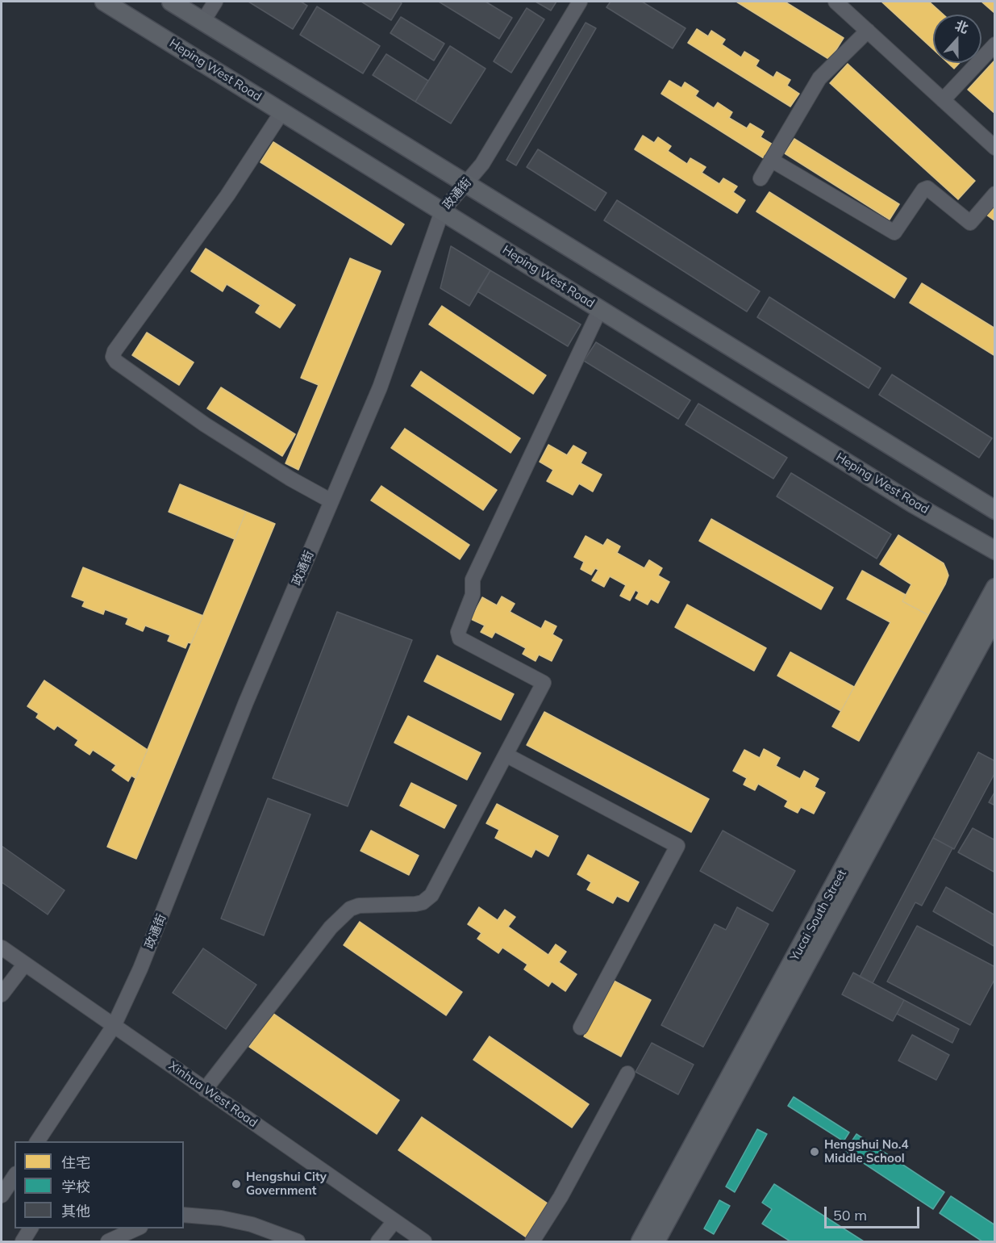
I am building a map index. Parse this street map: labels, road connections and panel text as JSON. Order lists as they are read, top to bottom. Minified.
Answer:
{"streets":{"main road":["Heping West Road","Yucai South Street"],"street":["政通街","Xinhua West Road"]},"crossings":[["Heping West Road","政通街"],["政通街","Xinhua West Road"]],"places":["Hengshui No.4 Middle School","Hengshui City Government"],"legend":["住宅","学校","其他"],"scale_bar":"50 m","north":"top"}
